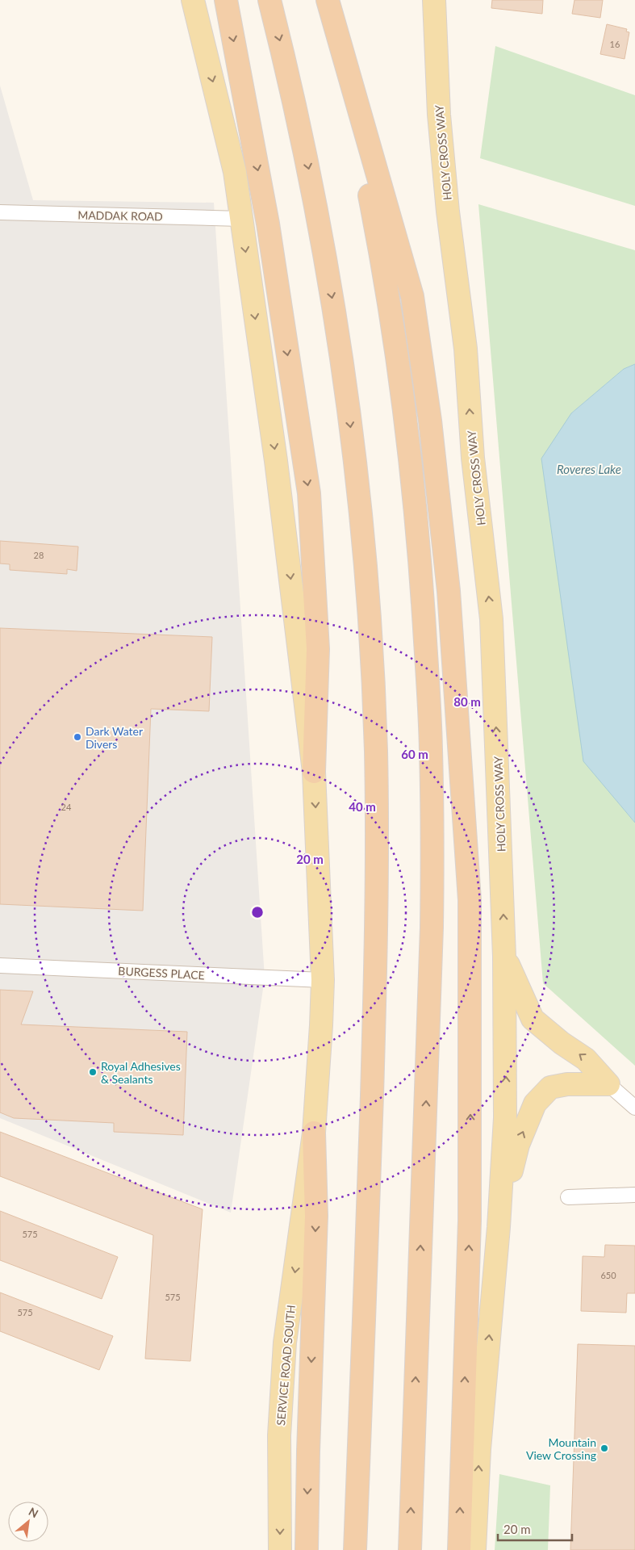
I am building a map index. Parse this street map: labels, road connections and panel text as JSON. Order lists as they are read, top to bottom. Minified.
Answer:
{"streets":{"main road":["HOLY CROSS WAY","SERVICE ROAD SOUTH"],"lane":["MADDAK ROAD","BURGESS PLACE"]},"crossings":[["MADDAK ROAD","SERVICE ROAD SOUTH"],["BURGESS PLACE","SERVICE ROAD SOUTH"]],"one_way":["HOLY CROSS WAY","SERVICE ROAD SOUTH"],"water":["Roveres Lake"],"places":["Dark Water Divers","Royal Adhesives & Sealants","Mountain View Crossing"],"house_numbers":["16","28","24","575","650","575","575"],"scale_bar":"20 m","north":"top right","rings":["80 m","60 m","40 m","20 m"]}
